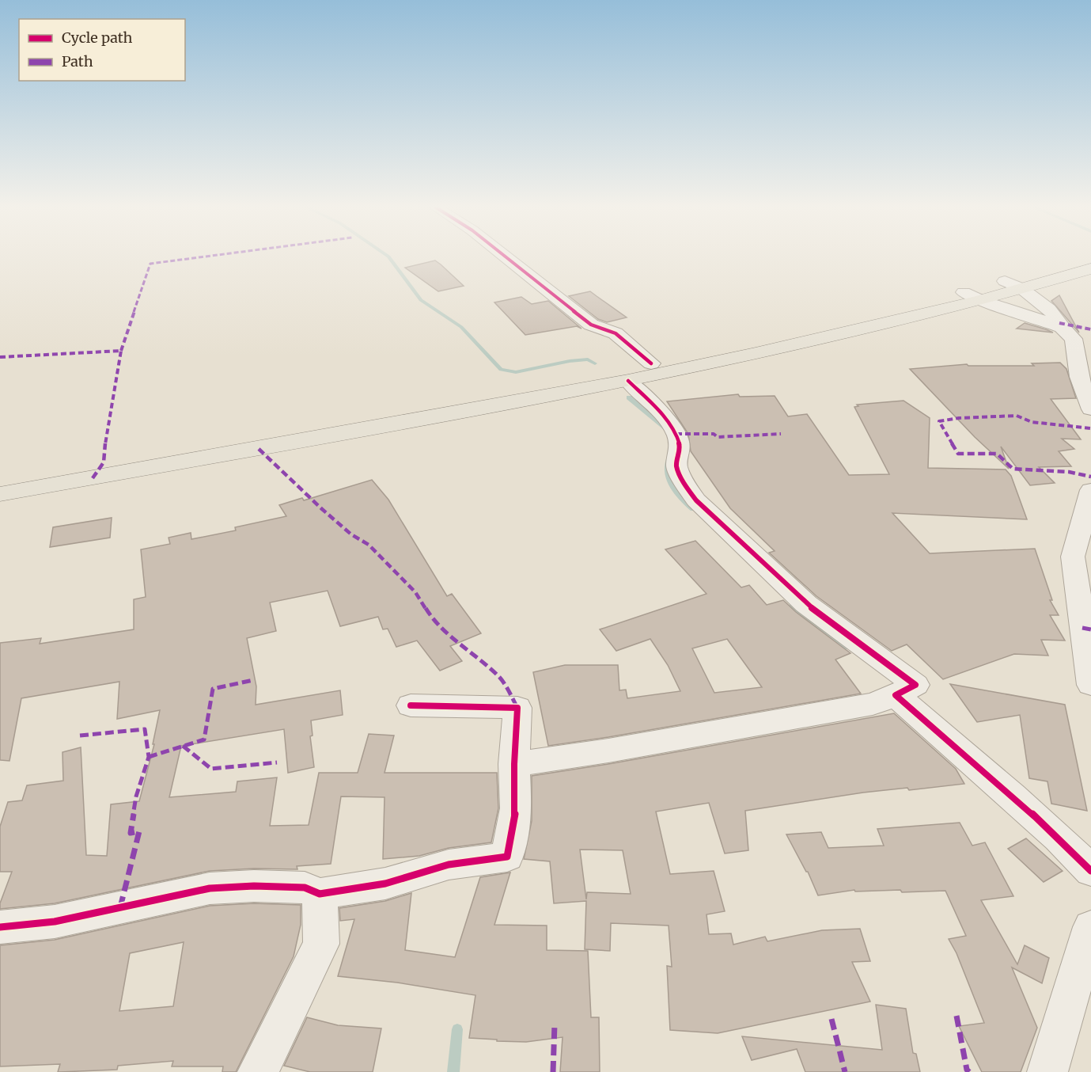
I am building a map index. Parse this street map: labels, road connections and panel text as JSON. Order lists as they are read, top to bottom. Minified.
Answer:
{"legend":["Cycle path","Path"]}
